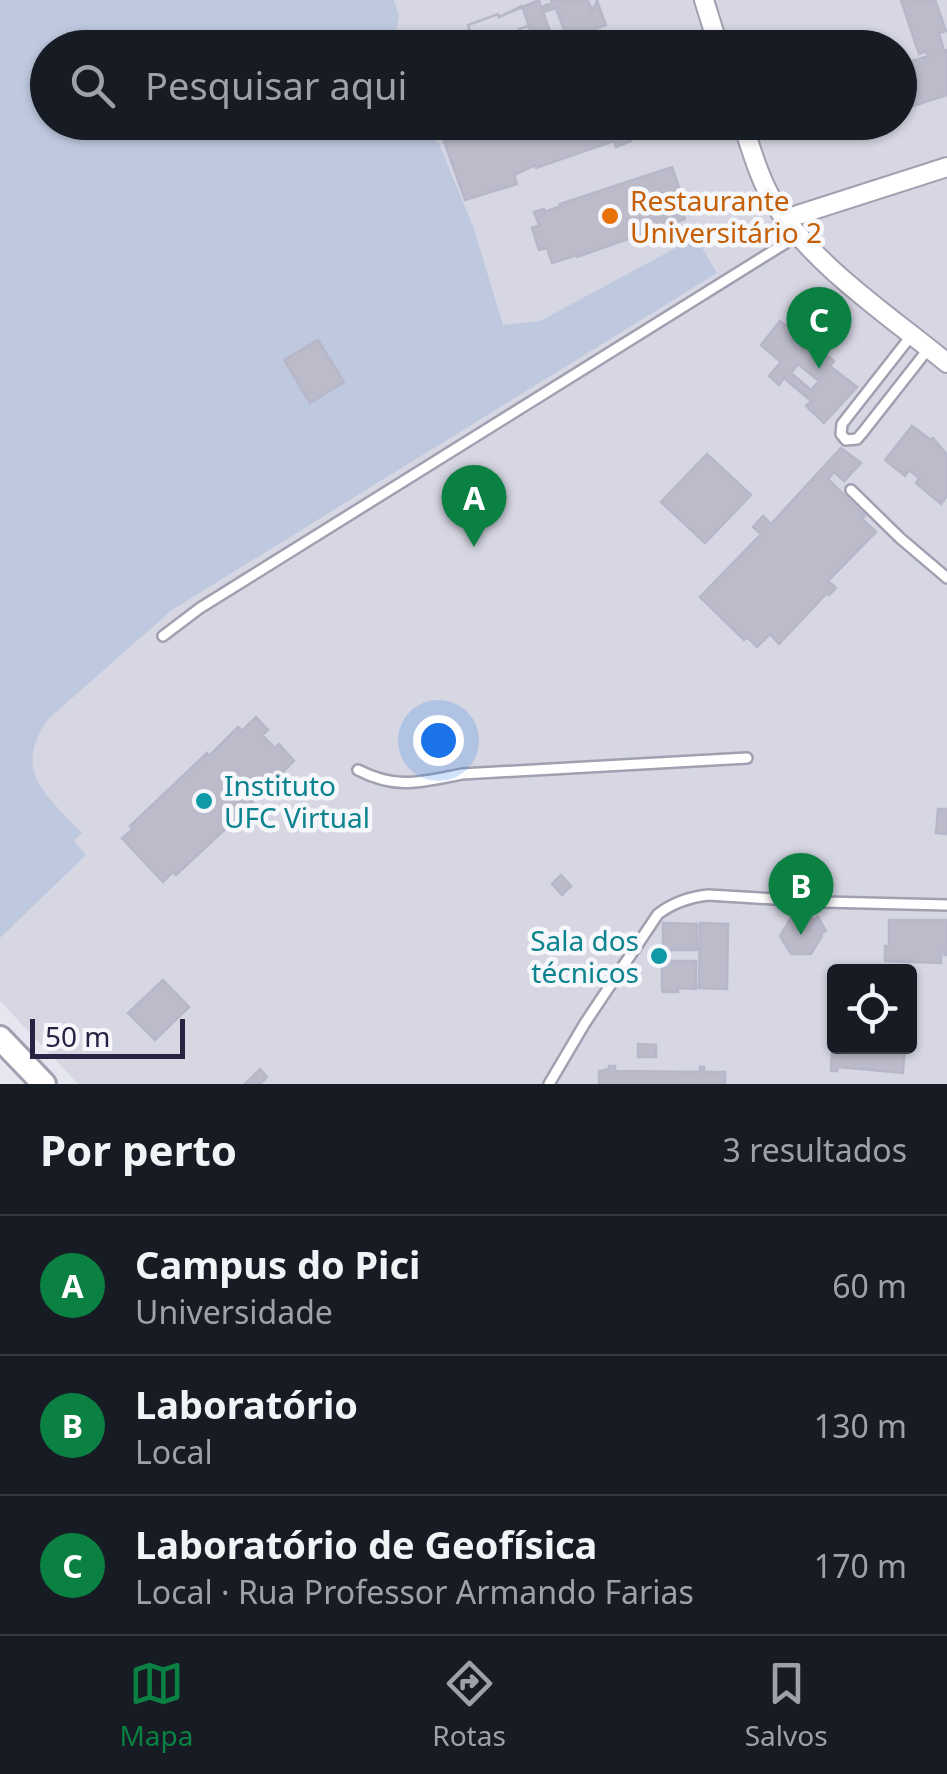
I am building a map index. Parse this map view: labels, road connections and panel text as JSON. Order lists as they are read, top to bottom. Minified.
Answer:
{"places":["Restaurante Universitário 2","Instituto UFC Virtual","Sala dos técnicos"],"scale_bar":"50 m","page":{"search":"Pesquisar aqui","pins":["C","A","B"],"scale":"50 m","heading":["Por perto","3 resultados"],"list":[{"mark":"A","name":"Campus do Pici","note":"Universidade","value":"60 m"},{"mark":"B","name":"Laboratório","note":"Local","value":"130 m"},{"mark":"C","name":"Laboratório de Geofísica","note":"Local · Rua Professor Armando Farias","value":"170 m"}],"nav":["Mapa","Rotas","Salvos"]}}
